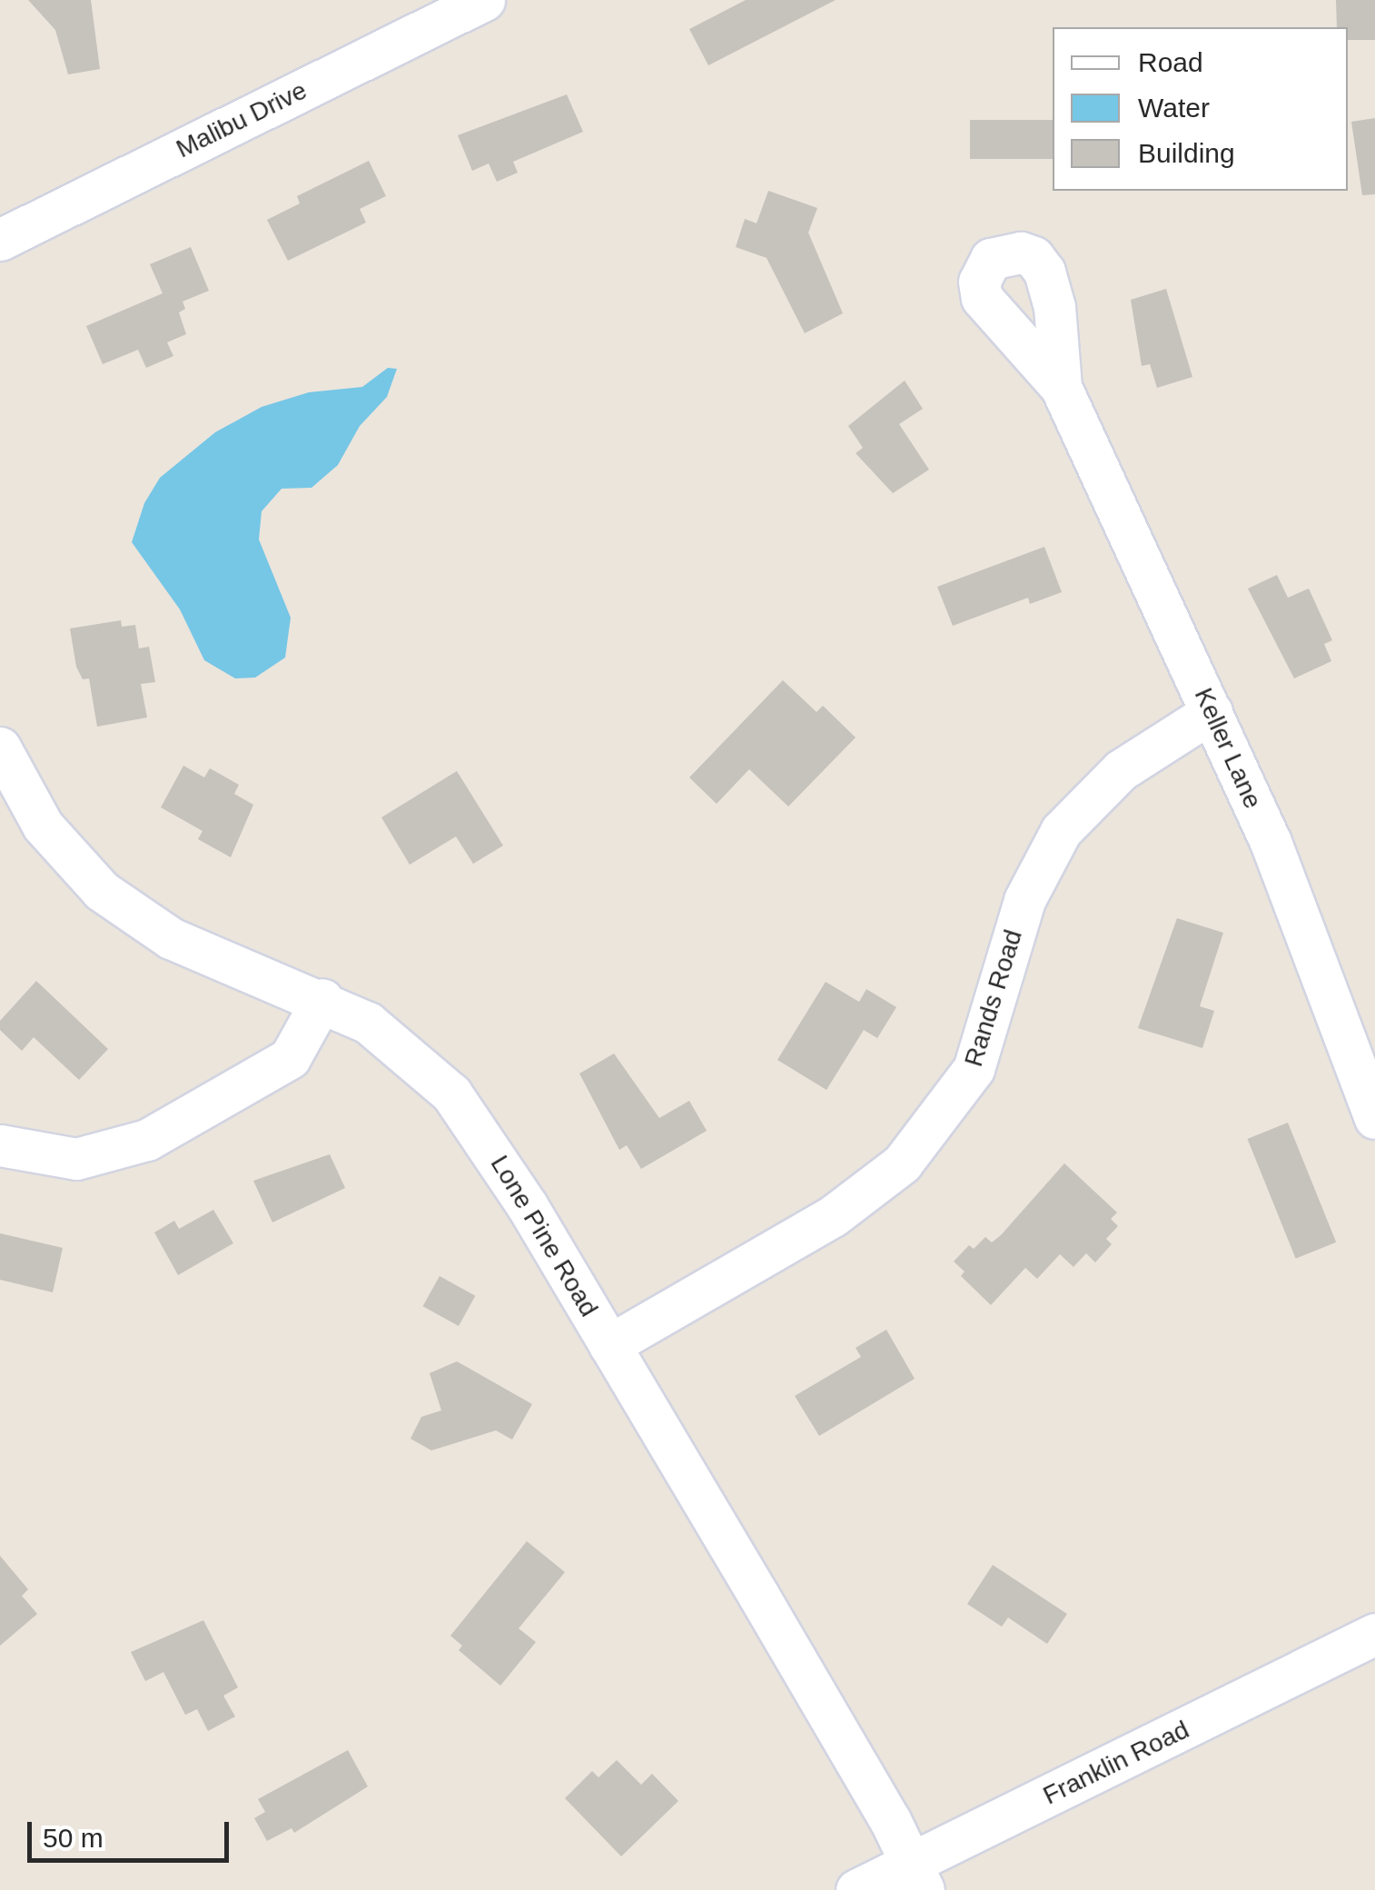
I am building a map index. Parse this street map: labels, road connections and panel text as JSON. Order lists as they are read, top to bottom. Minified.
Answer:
{"streets":{"street":["Malibu Drive","Keller Lane","Rands Road","Lone Pine Road","Franklin Road"]},"crossings":[["Keller Lane","Rands Road"],["Rands Road","Lone Pine Road"],["Lone Pine Road","Franklin Road"]],"legend":["Road","Water","Building"],"scale_bar":"50 m"}
